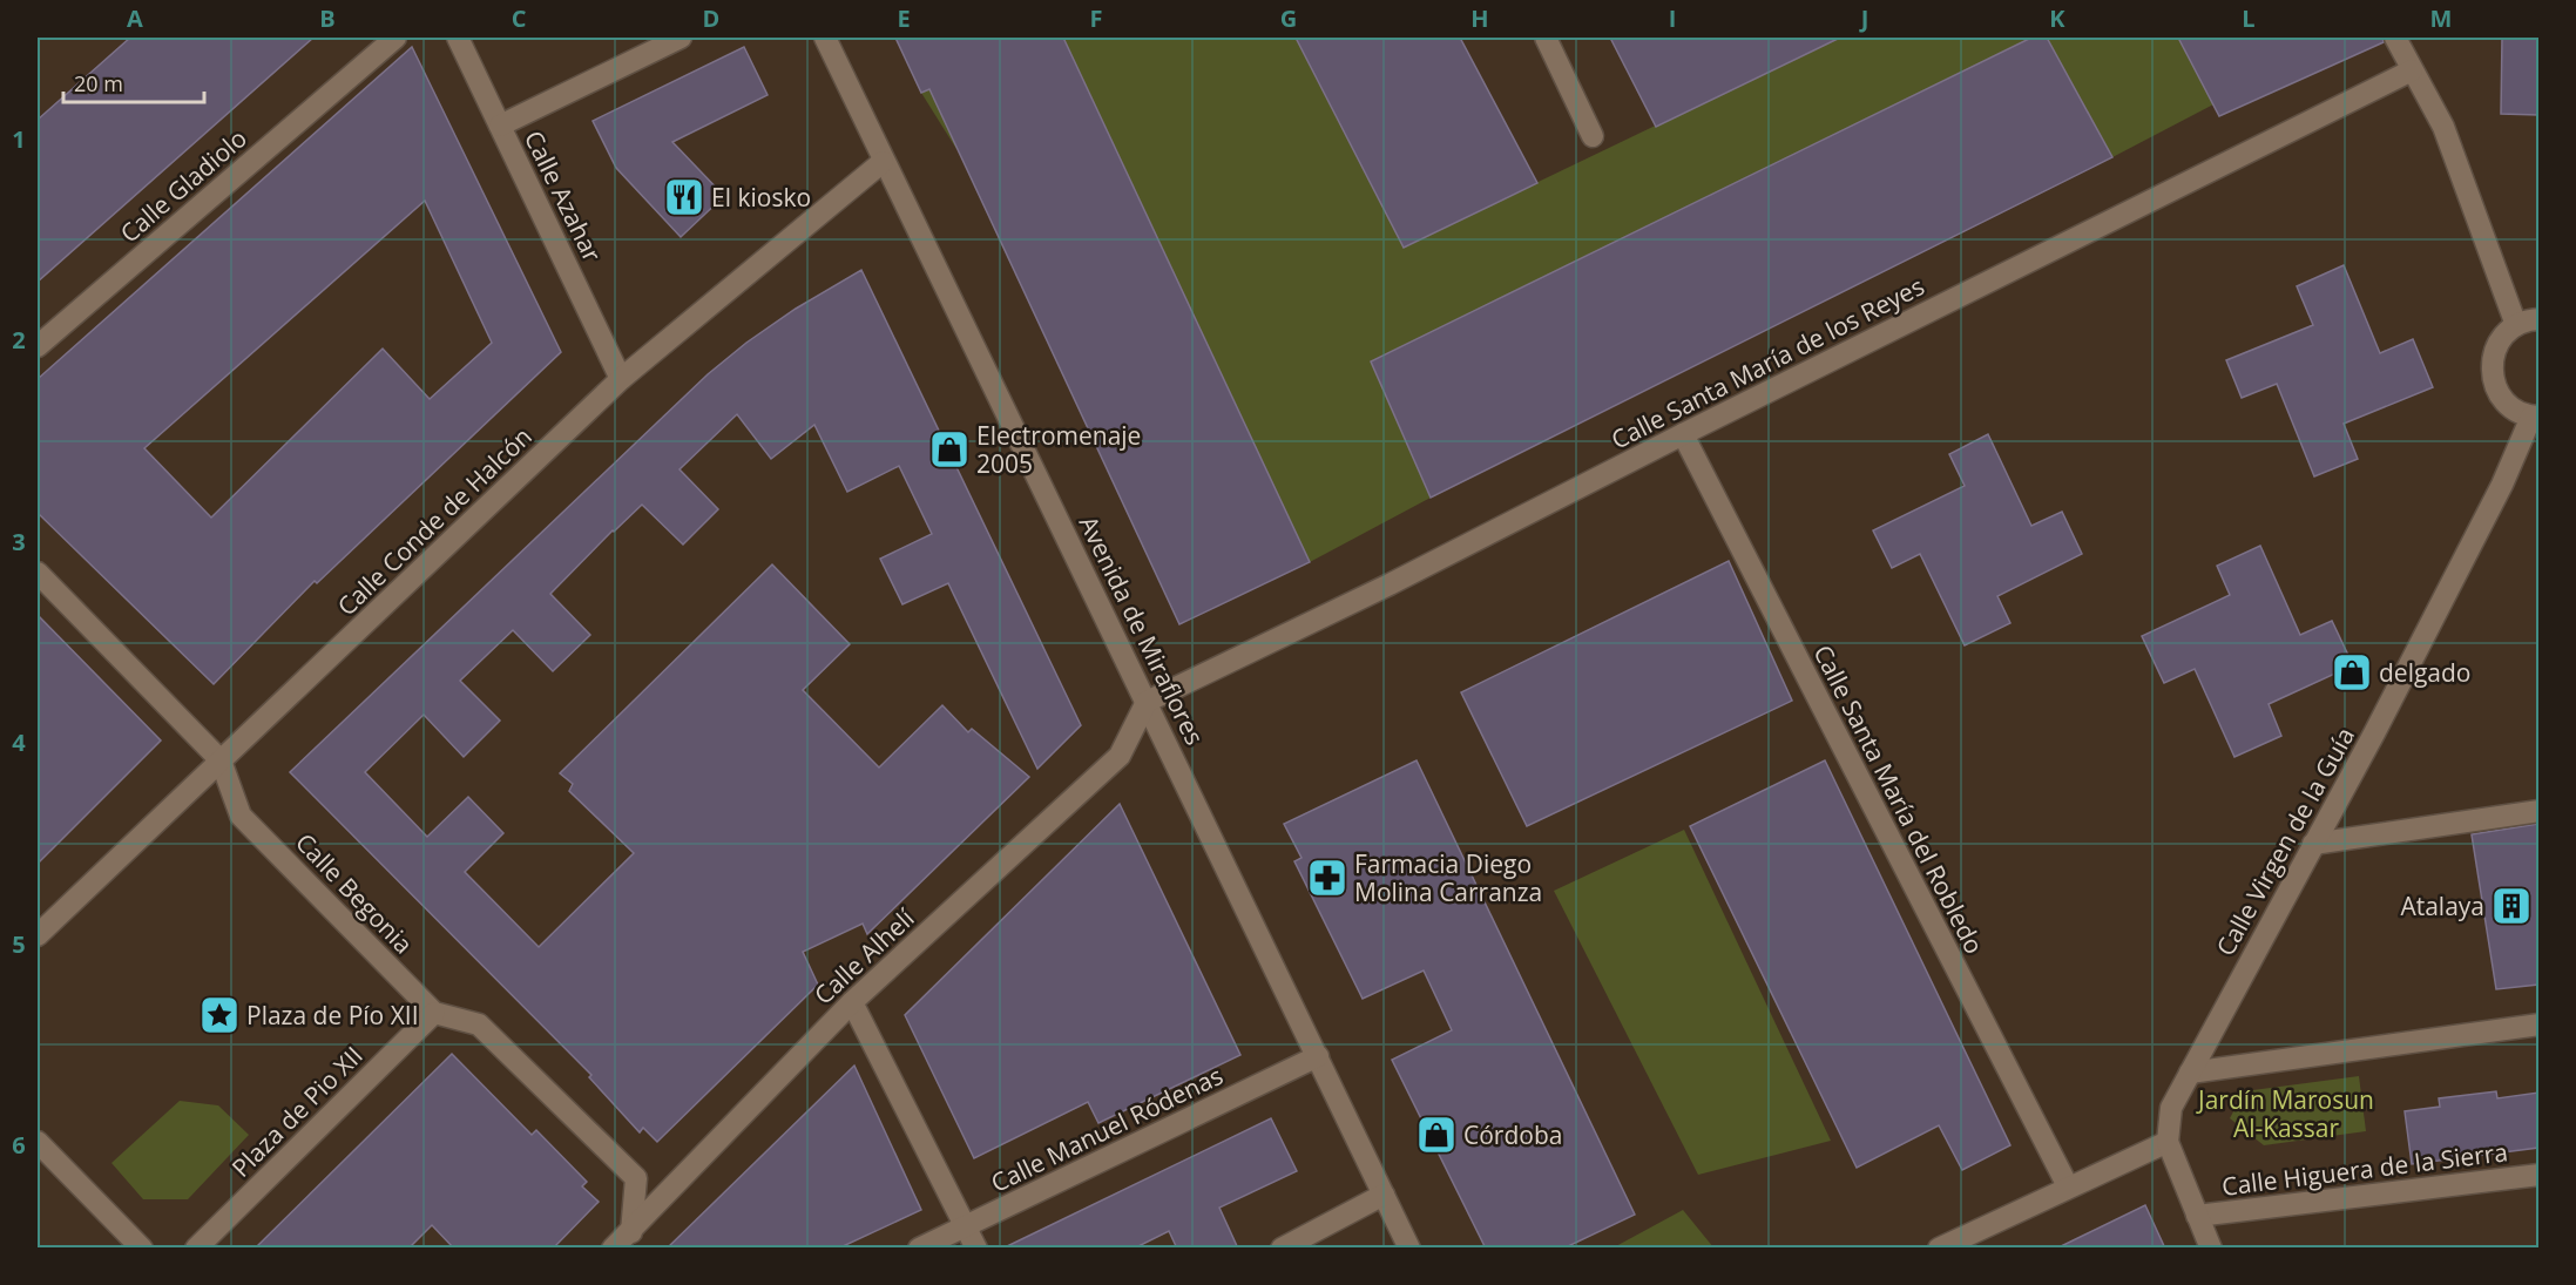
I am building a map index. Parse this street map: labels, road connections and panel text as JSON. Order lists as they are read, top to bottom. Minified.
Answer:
{"streets":{"street":["Calle Gladiolo","Calle Azahar","Calle Santa María de los Reyes","Calle Conde de Halcón","Avenida de Miraflores","Calle Santa María del Robledo","Calle Virgen de la Guía","Calle Begonia","Calle Alhelí","Plaza de Pio XII","Calle Manuel Ródenas","Calle Higuera de la Sierra"]},"crossings":[["Calle Azahar","Calle Conde de Halcón"],["Calle Santa María de los Reyes","Avenida de Miraflores"],["Calle Santa María de los Reyes","Calle Santa María del Robledo"],["Calle Santa María de los Reyes","Calle Alhelí"],["Calle Conde de Halcón","Avenida de Miraflores"],["Calle Conde de Halcón","Calle Begonia"],["Avenida de Miraflores","Calle Alhelí"],["Avenida de Miraflores","Calle Manuel Ródenas"],["Calle Begonia","Plaza de Pio XII"]],"parks":["Jardín Marosun Al-Kassar"],"places":{"restaurant":["El kiosko"],"shop":["Electromenaje 2005","delgado","Córdoba"],"pharmacy":["Farmacia Diego Molina Carranza"],"building":["Atalaya"],"place":["Plaza de Pío XII"]},"scale_bar":"20 m","grid":{"columns":["A","B","C","D","E","F","G","H","I","J","K","L","M"],"rows":["1","2","3","4","5","6"]}}
